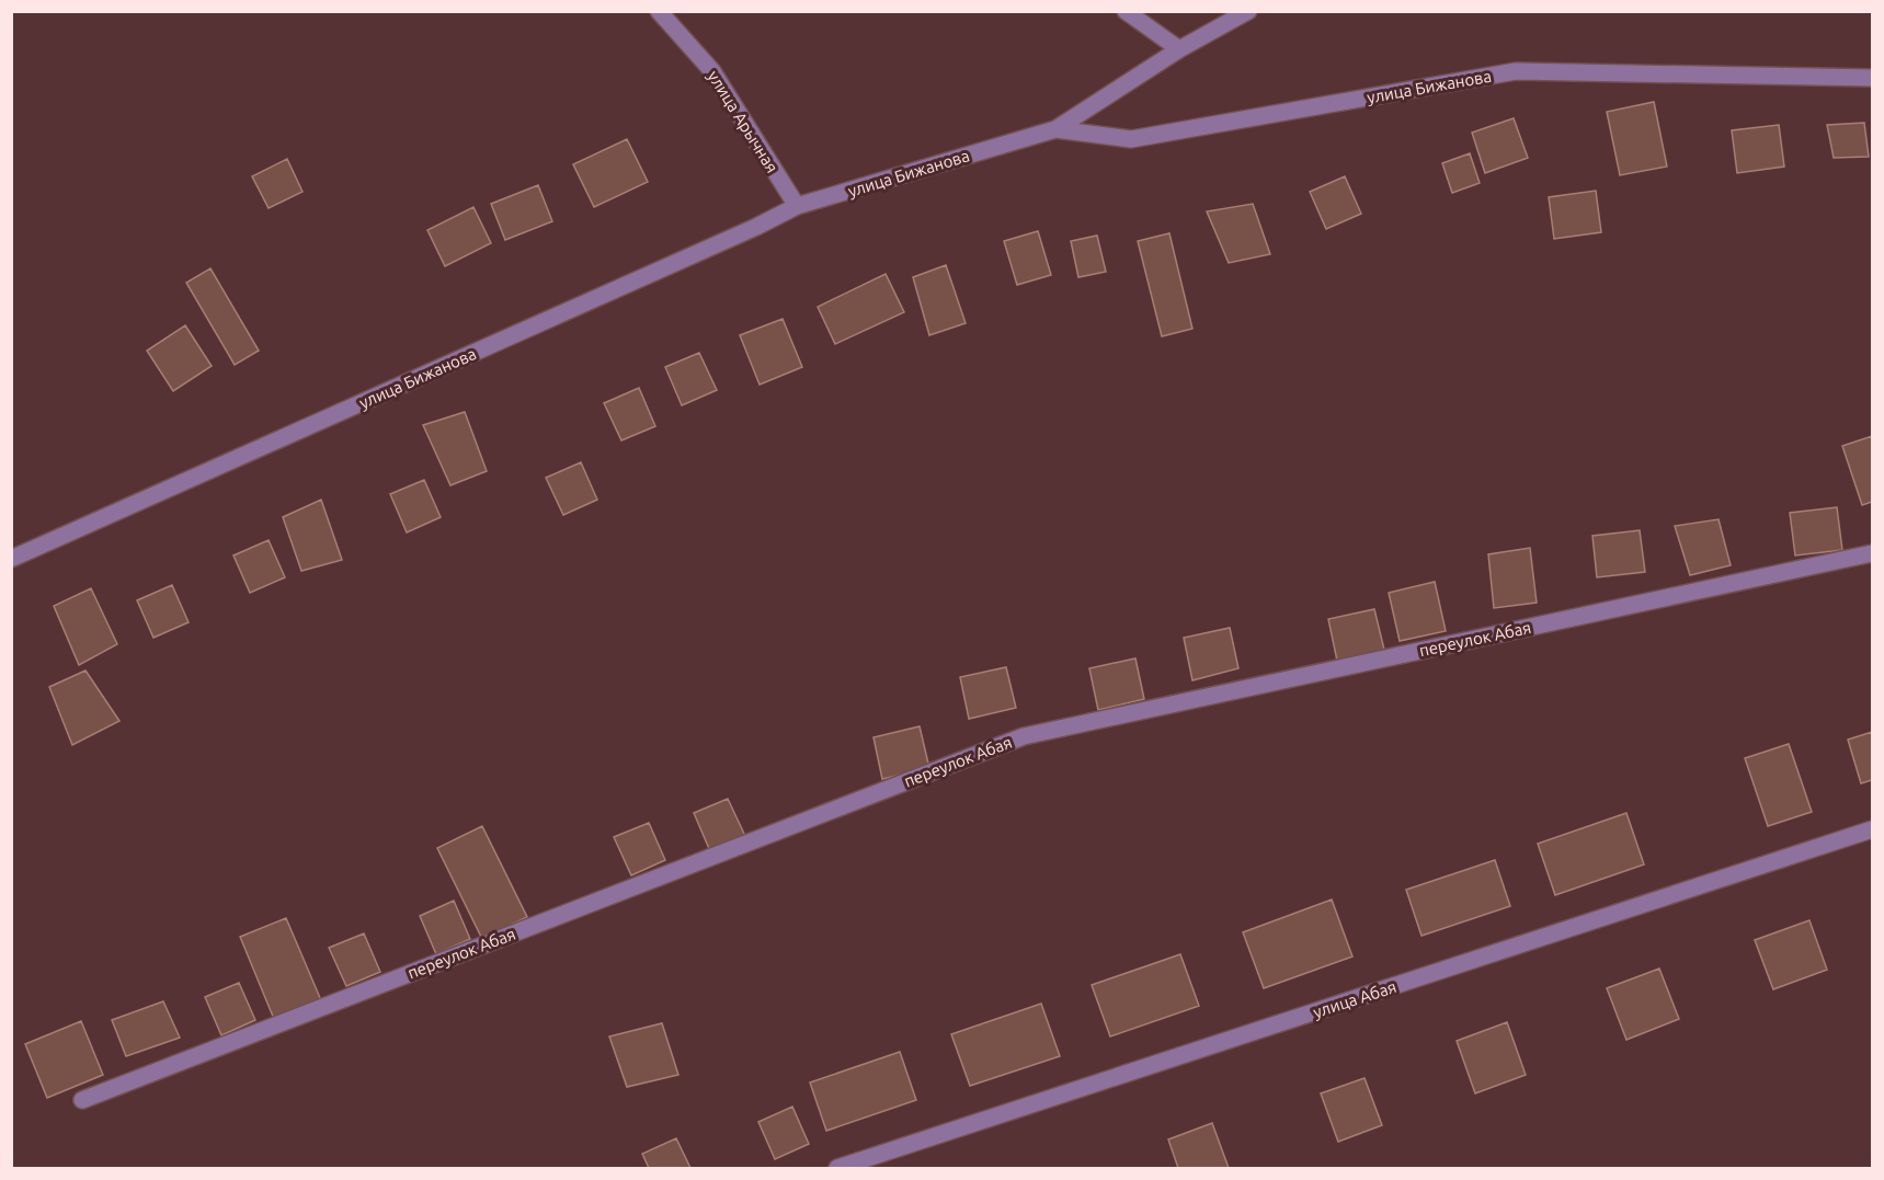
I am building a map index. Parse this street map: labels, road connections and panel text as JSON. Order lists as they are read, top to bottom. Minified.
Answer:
{"streets":{"street":["улица Бижанова","улица Арычная","переулок Абая","улица Абая"]},"crossings":[["улица Бижанова","улица Арычная"]]}
